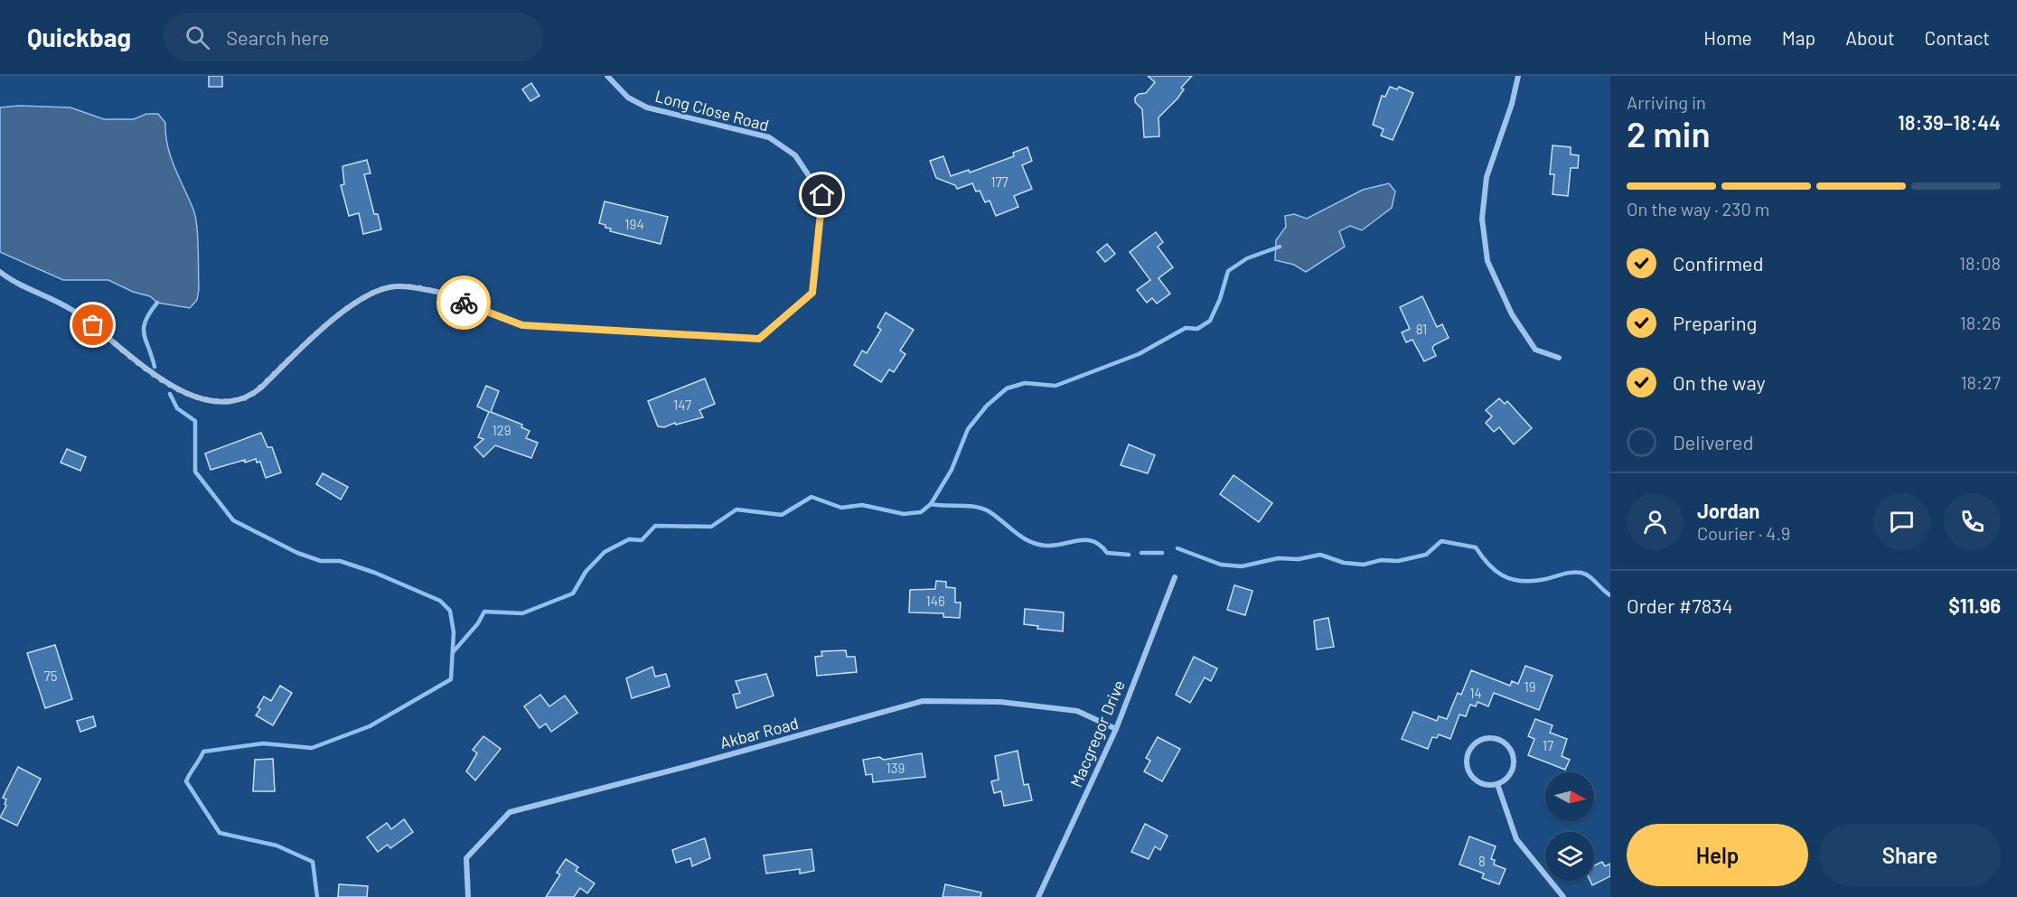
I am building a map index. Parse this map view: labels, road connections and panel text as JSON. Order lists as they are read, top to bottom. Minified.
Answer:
{"streets":{"street":["Long Close Road","Akbar Road","Macgregor Drive"]},"crossings":[["Akbar Road","Macgregor Drive"]],"house_numbers":["177","194","81","147","129","146","75","19","14","17","139","8"],"north":"right","page":{"header":"Quickbag","search":"Search here","nav":["Home","Map","About","Contact"],"heading":["2 min","Arriving in","18:39–18:44"],"panel":["Jordan","Courier · 4.9","Order #7834","$11.96"],"bar":"On the way · 230 m","list":[["Confirmed","18:08"],["Preparing","18:26"],["On the way","18:27"],"Delivered"],"buttons":["Help","Share"]}}
